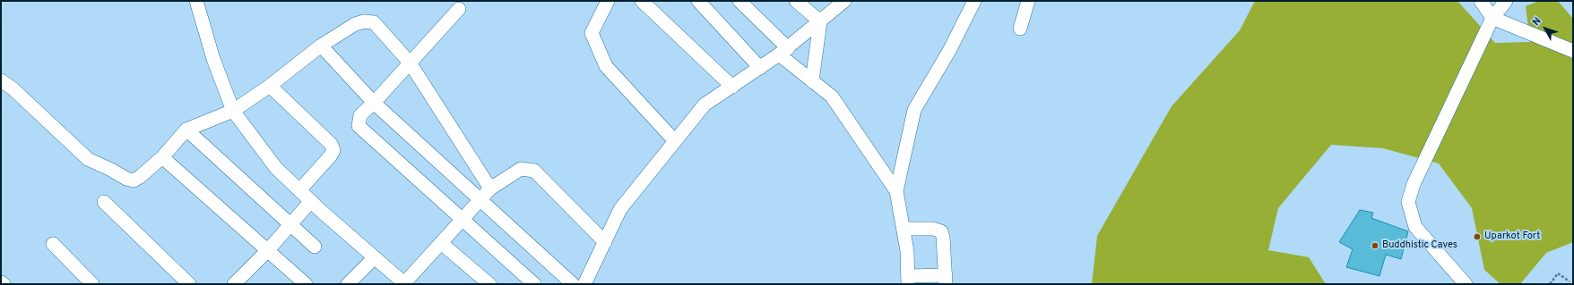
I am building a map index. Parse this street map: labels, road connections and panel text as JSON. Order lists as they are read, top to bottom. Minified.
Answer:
{"places":["Uparkot Fort","Buddhistic Caves"],"north":"top left"}
